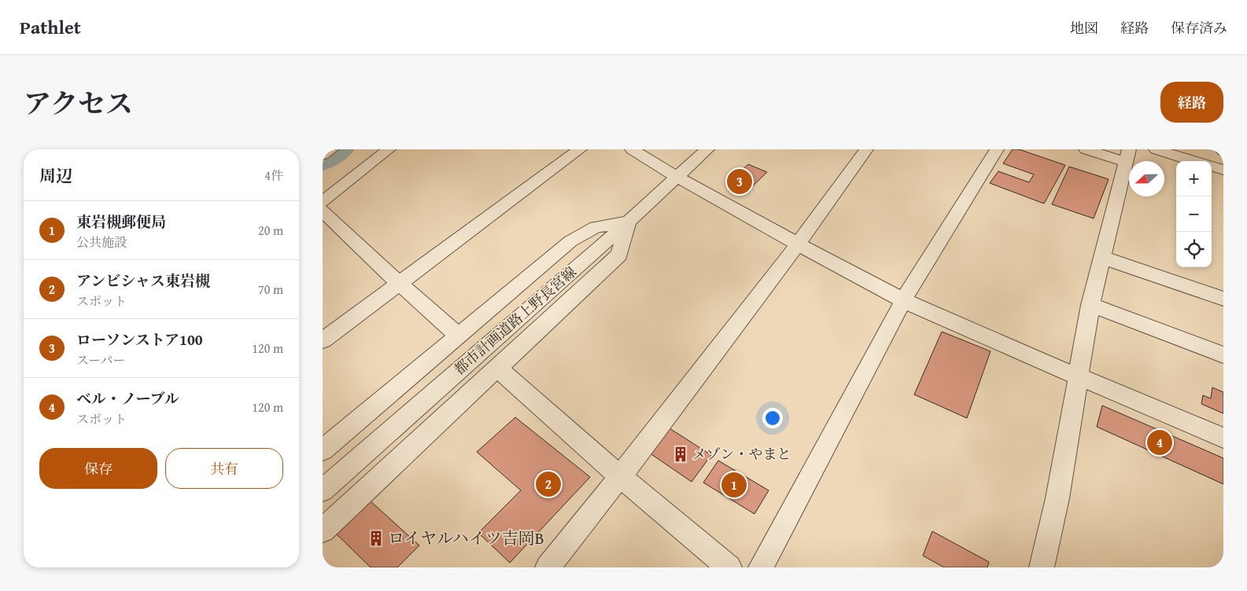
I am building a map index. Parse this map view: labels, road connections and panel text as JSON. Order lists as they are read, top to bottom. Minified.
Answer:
{"streets":{"street":["都市計画道路上野長宮線"]},"places":{"building":["メゾン・やまと","ロイヤルハイツ吉岡B"]},"north":"left","page":{"header":"Pathlet","nav":["地図","経路","保存済み"],"title":"アクセス","buttons":["経路",["保存","共有"]],"heading":["周辺","4件"],"map_buttons":["+","−"],"pins":["3","4","2","1"],"list":[{"mark":"1","name":"東岩槻郵便局","note":"公共施設","value":"20 m"},{"mark":"2","name":"アンビシャス東岩槻","note":"スポット","value":"70 m"},{"mark":"3","name":"ローソンストア100","note":"スーパー","value":"120 m"},{"mark":"4","name":"ベル・ノーブル","note":"スポット","value":"120 m"}]}}
